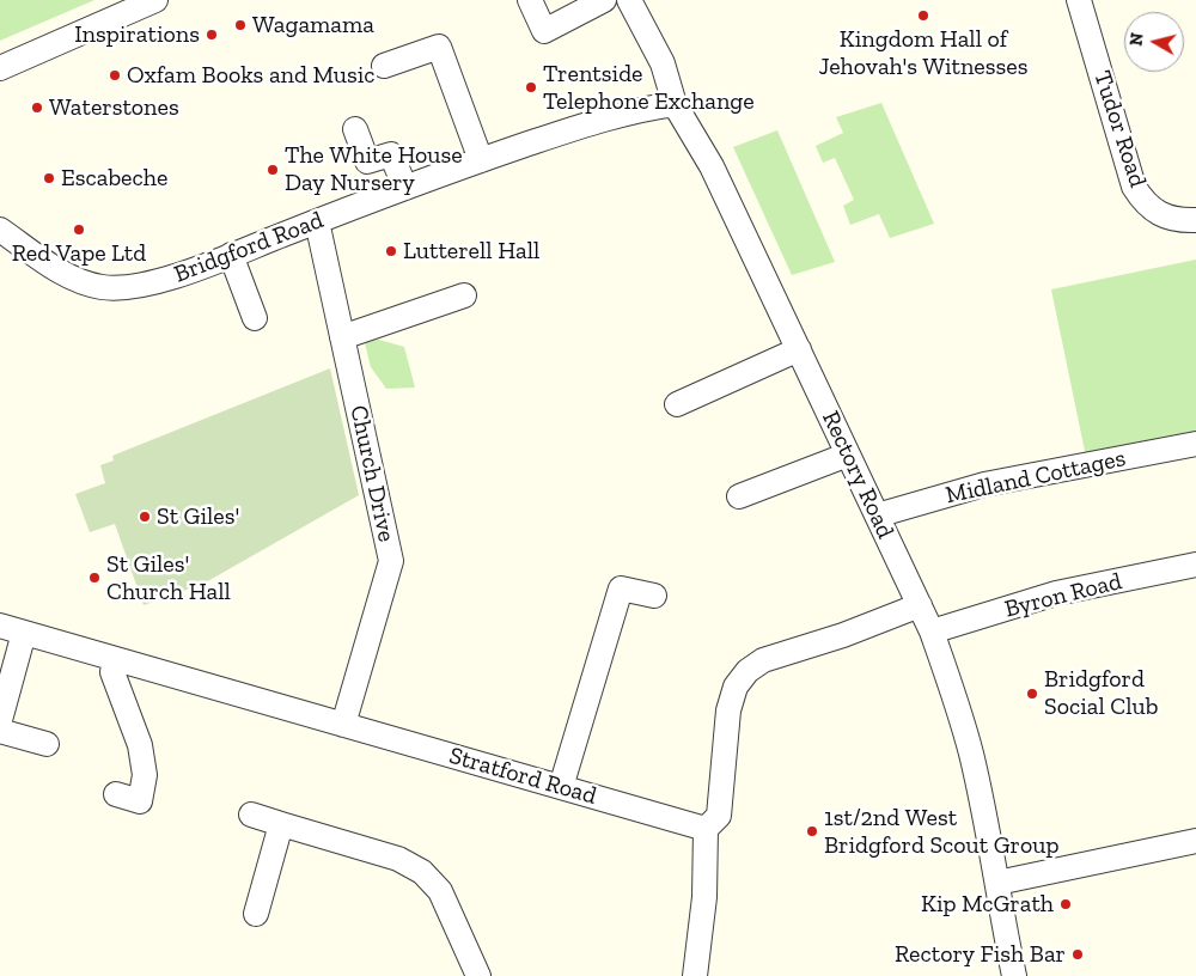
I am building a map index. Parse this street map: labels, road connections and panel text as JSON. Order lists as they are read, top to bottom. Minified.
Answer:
{"streets":{"street":["Tudor Road","Bridgford Road","Church Drive","Rectory Road","Midland Cottages","Byron Road","Stratford Road"]},"crossings":[["Bridgford Road","Church Drive"],["Bridgford Road","Rectory Road"],["Church Drive","Stratford Road"],["Rectory Road","Midland Cottages"],["Rectory Road","Byron Road"]],"places":["Kingdom Hall of Jehovah's Witnesses","Wagamama","Inspirations","Oxfam Books and Music","Trentside Telephone Exchange","Waterstones","The White House Day Nursery","Escabeche","Red Vape Ltd","Lutterell Hall","St Giles'","St Giles' Church Hall","Bridgford Social Club","1st/2nd West Bridgford Scout Group","Kip McGrath","Rectory Fish Bar"],"north":"left"}
